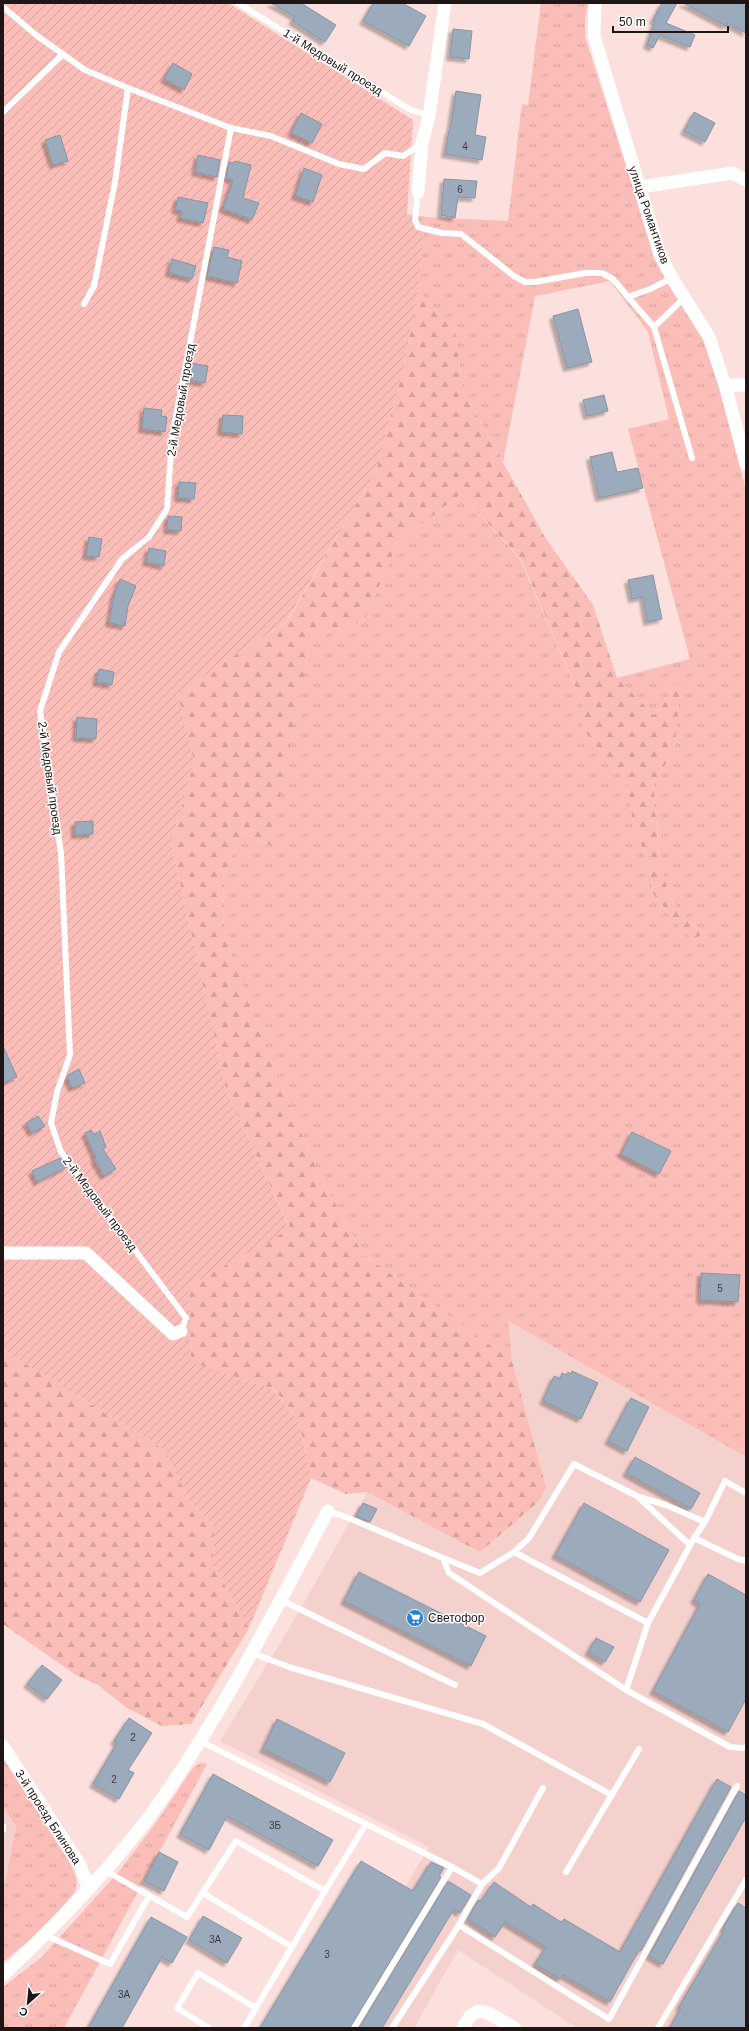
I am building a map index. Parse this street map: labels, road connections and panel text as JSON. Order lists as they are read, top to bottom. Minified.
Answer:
{"streets":{"street":["улица Романтиков","3-й проезд Блинова"],"lane":["1-й Медовый проезд","2-й Медовый проезд"]},"places":{"supermarket":["Светофор"]},"house_numbers":["4","6","5","2","2","3Б","3А","3","3А"],"scale_bar":"50 m","north":"bottom left"}
